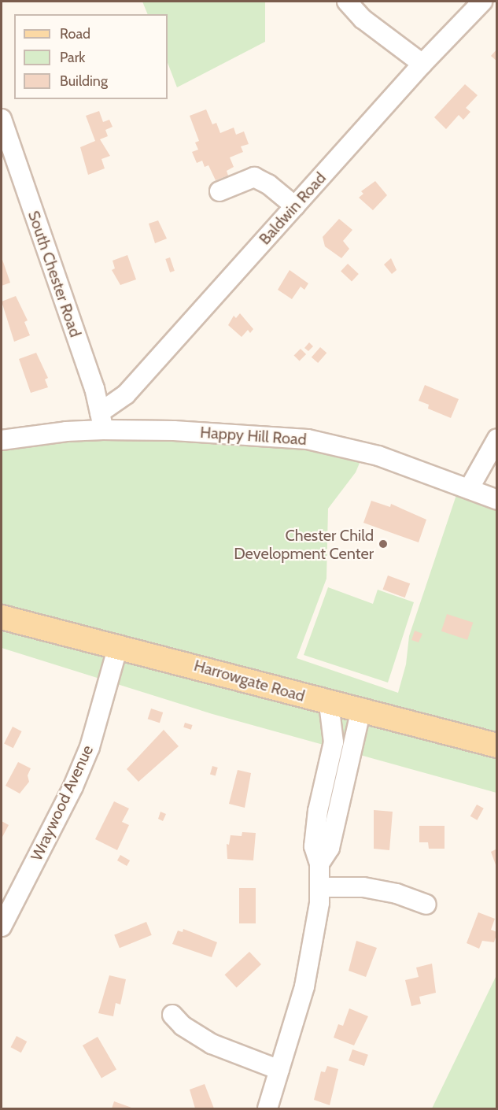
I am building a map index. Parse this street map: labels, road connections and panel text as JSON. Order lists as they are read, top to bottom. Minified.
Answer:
{"streets":{"main road":["Harrowgate Road"],"street":["Baldwin Road","South Chester Road","Happy Hill Road","Wraywood Avenue"]},"crossings":[["Baldwin Road","South Chester Road"],["Baldwin Road","Happy Hill Road"],["South Chester Road","Happy Hill Road"],["Harrowgate Road","Wraywood Avenue"]],"places":["Chester Child Development Center"],"legend":["Road","Park","Building"]}
